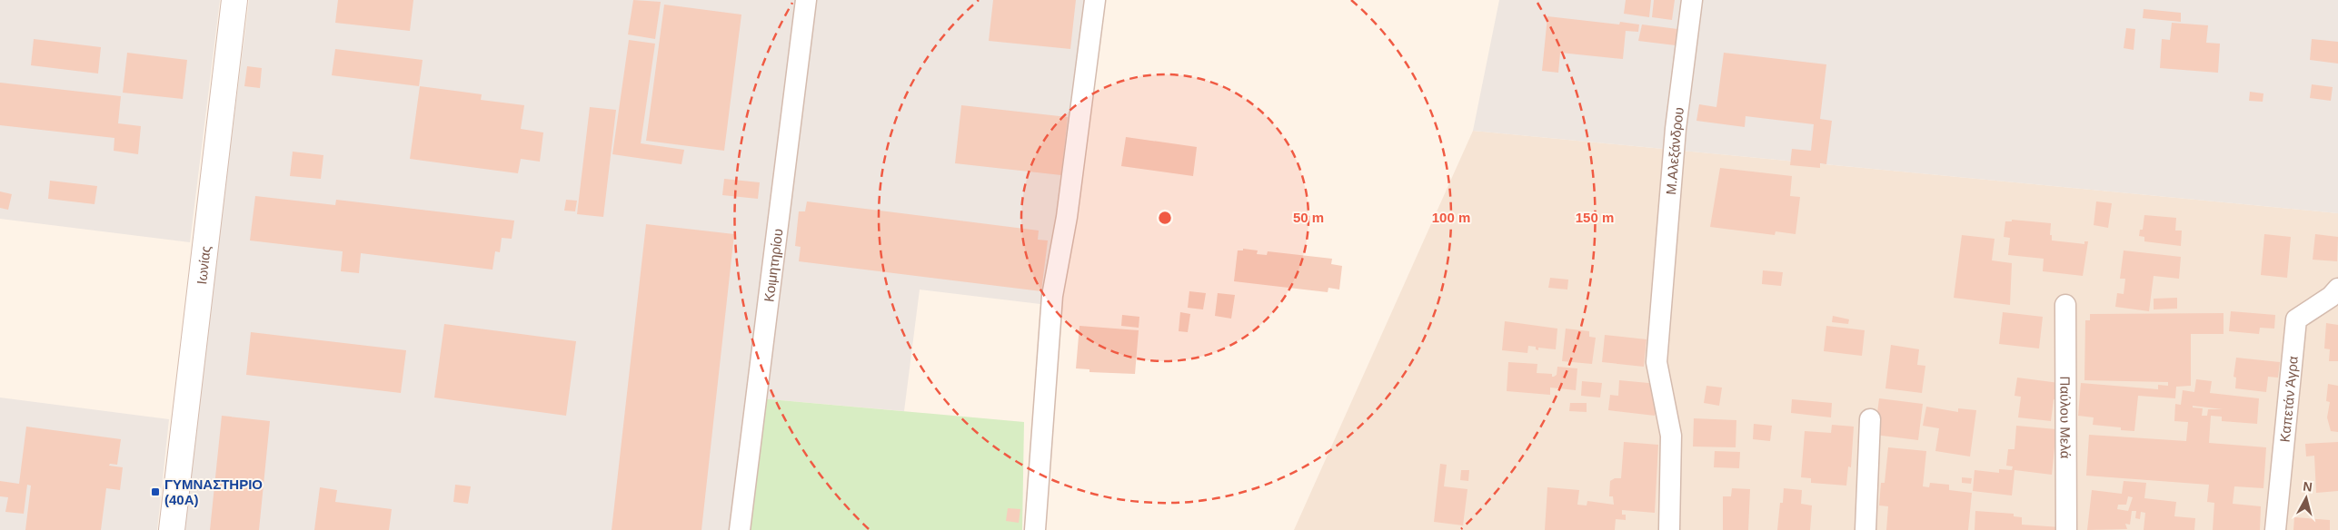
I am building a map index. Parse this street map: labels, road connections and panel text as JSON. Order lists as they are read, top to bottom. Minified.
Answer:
{"streets":{"street":["Μ.Αλεξάνδρου","Ιωνίας","Κοιμητηρίου","Καπετάν Άγρα","Παύλου Μελά"]},"places":{"transit":["ΓΥΜΝΑΣΤΗΡΙΟ (40Α)"]},"north":"top","rings":["50 m","100 m","150 m"]}
